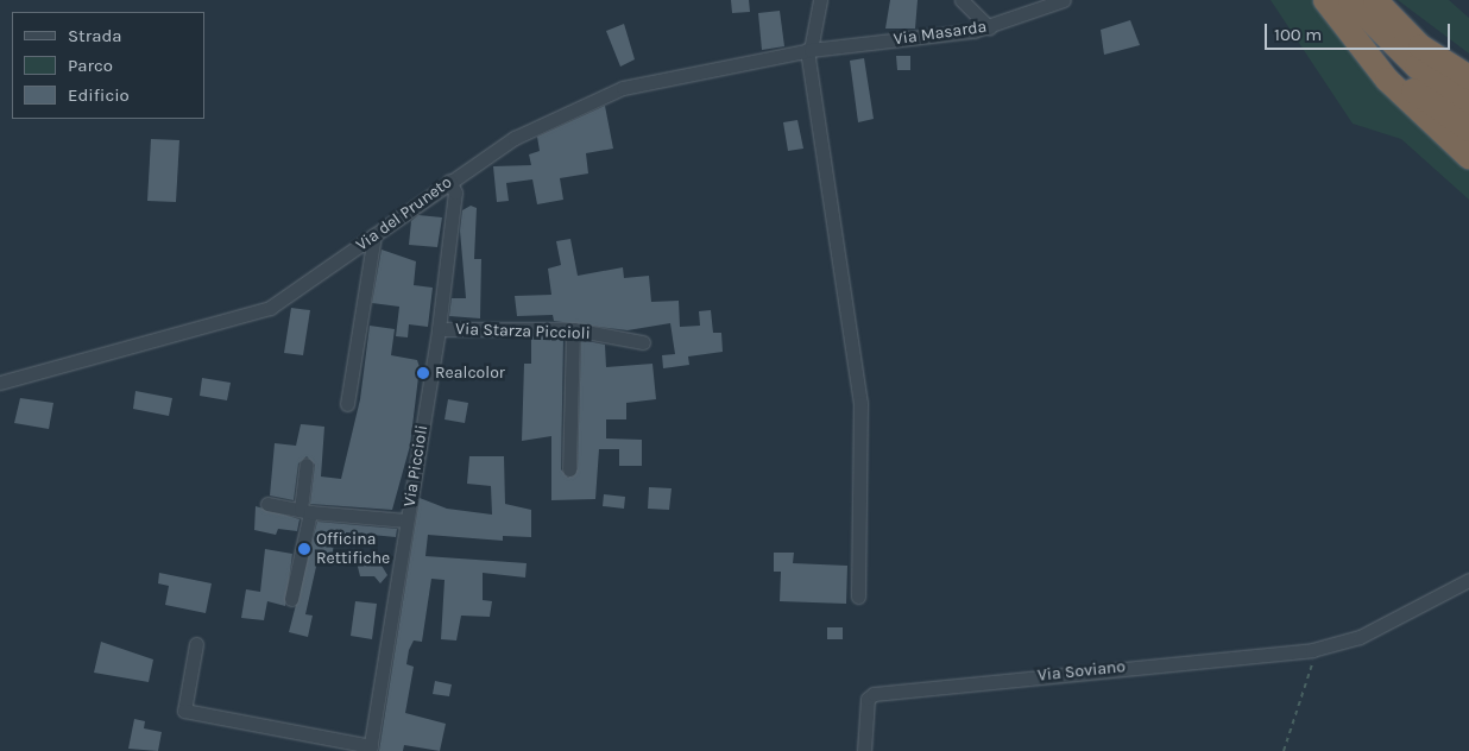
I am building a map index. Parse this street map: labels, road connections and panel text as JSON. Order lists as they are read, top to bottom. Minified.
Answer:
{"streets":{"street":["Via Masarda","Via del Pruneto","Via Starza Piccioli","Via Piccioli","Via Soviano"]},"crossings":[["Via Masarda","Via del Pruneto"],["Via del Pruneto","Via Piccioli"],["Via Starza Piccioli","Via Piccioli"]],"places":["Realcolor","Officina Rettifiche"],"legend":["Strada","Parco","Edificio"],"scale_bar":"100 m"}
